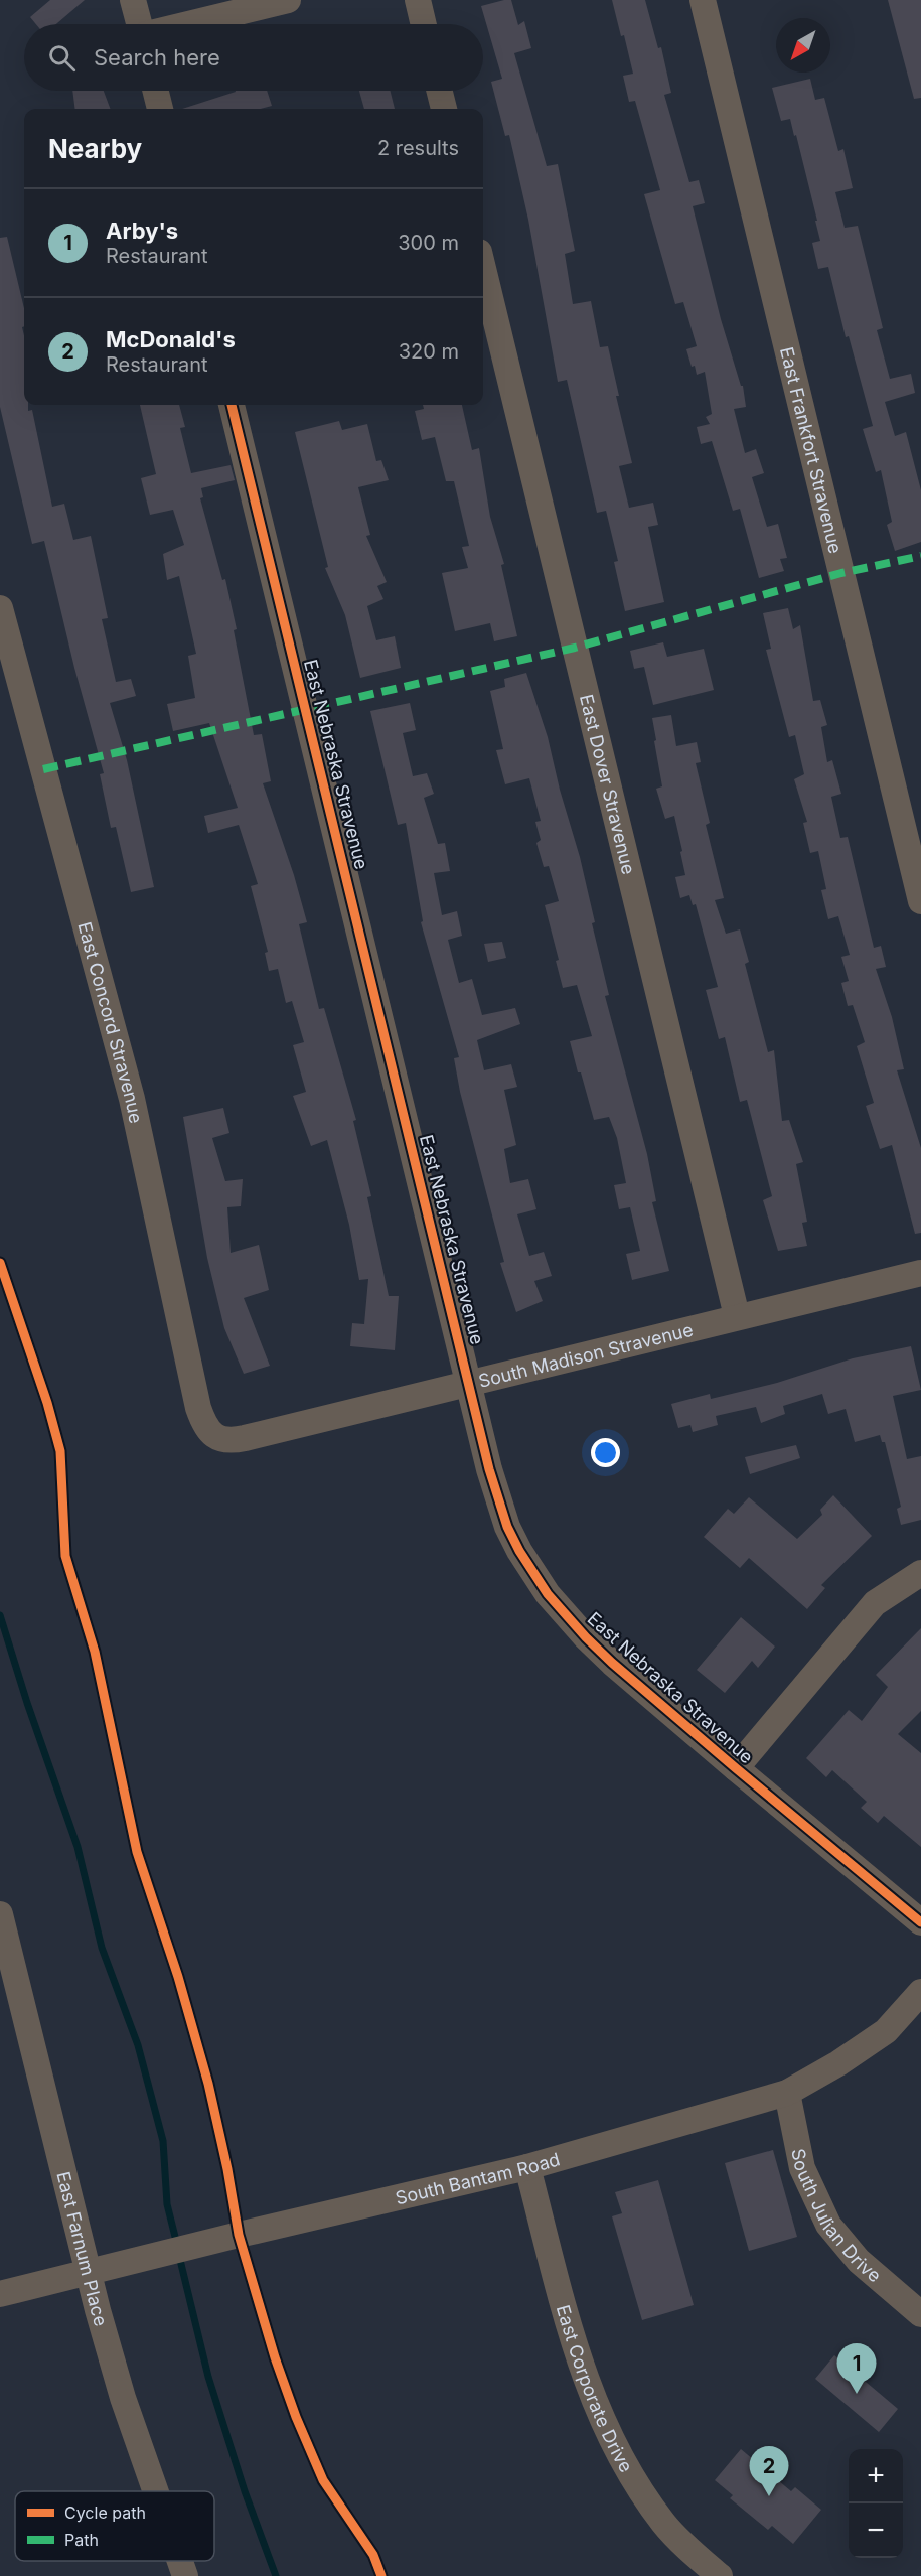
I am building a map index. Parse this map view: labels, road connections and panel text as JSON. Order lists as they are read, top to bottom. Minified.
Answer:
{"streets":{"street":["East Frankfort Stravenue","East Nebraska Stravenue","East Dover Stravenue","East Concord Stravenue","South Madison Stravenue","South Bantam Road","South Julian Drive","East Farnum Place","East Corporate Drive"]},"crossings":[["East Nebraska Stravenue","South Madison Stravenue"],["East Dover Stravenue","South Madison Stravenue"],["East Concord Stravenue","South Madison Stravenue"],["South Bantam Road","South Julian Drive"],["South Bantam Road","East Farnum Place"],["South Bantam Road","East Corporate Drive"]],"legend":["Cycle path","Path"],"north":"bottom left","page":{"search":"Search here","heading":["Nearby","2 results"],"list":[{"mark":"1","name":"Arby's","note":"Restaurant","value":"300 m"},{"mark":"2","name":"McDonald's","note":"Restaurant","value":"320 m"}],"pins":["1","2"],"map_buttons":["+","−"]}}
